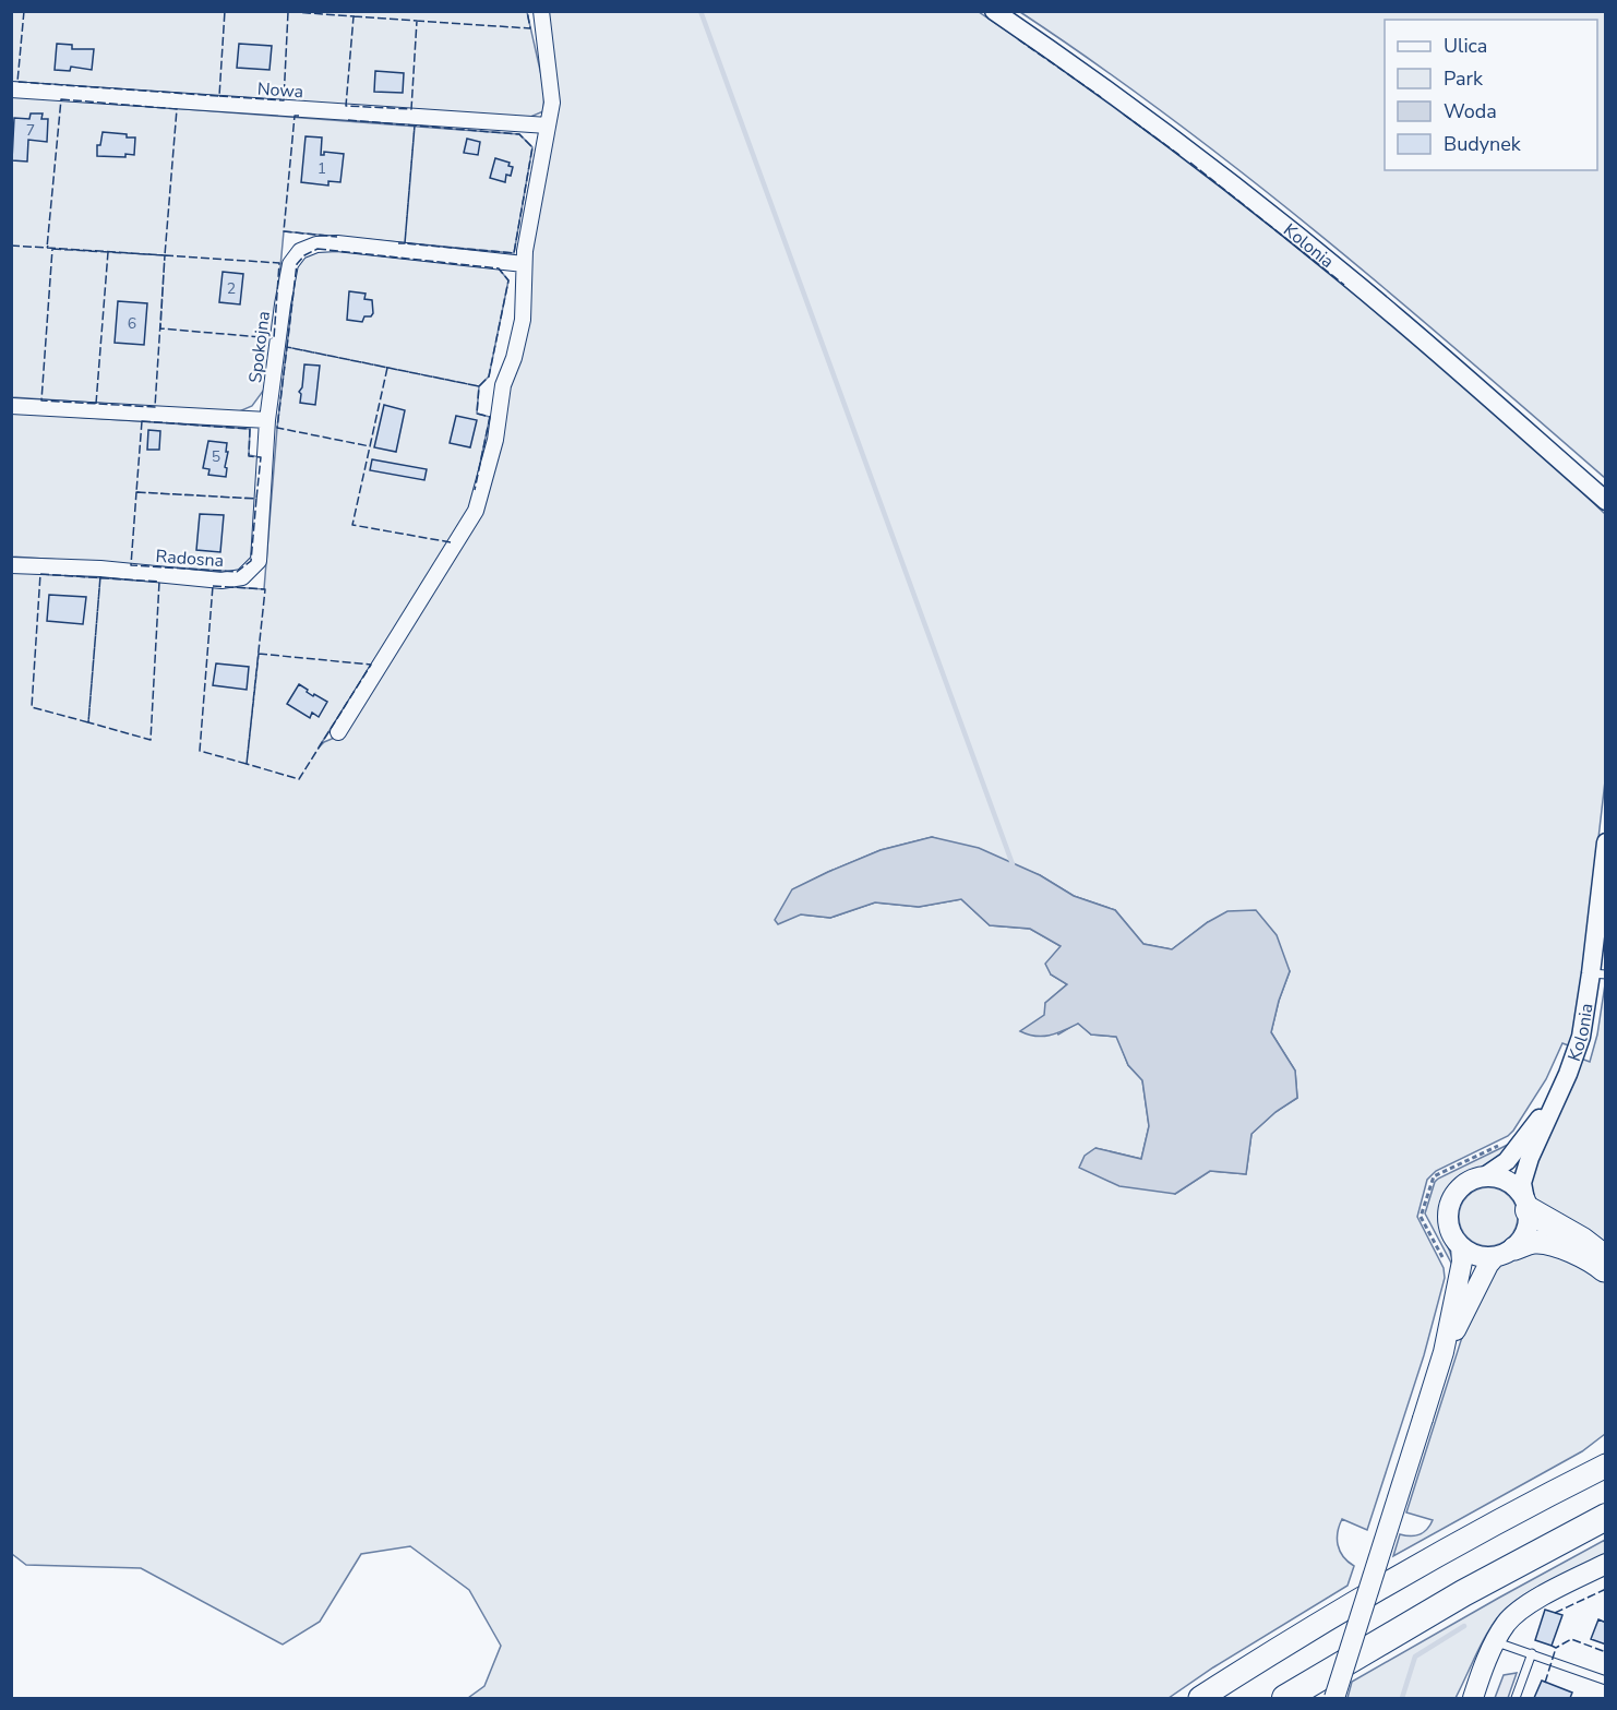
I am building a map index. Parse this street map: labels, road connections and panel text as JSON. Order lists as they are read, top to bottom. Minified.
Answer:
{"streets":{"street":["Nowa","Kolonia","Spokojna","Radosna"]},"crossings":[["Spokojna","Radosna"]],"house_numbers":["7","1","2","6","5"],"legend":["Ulica","Park","Woda","Budynek"]}
